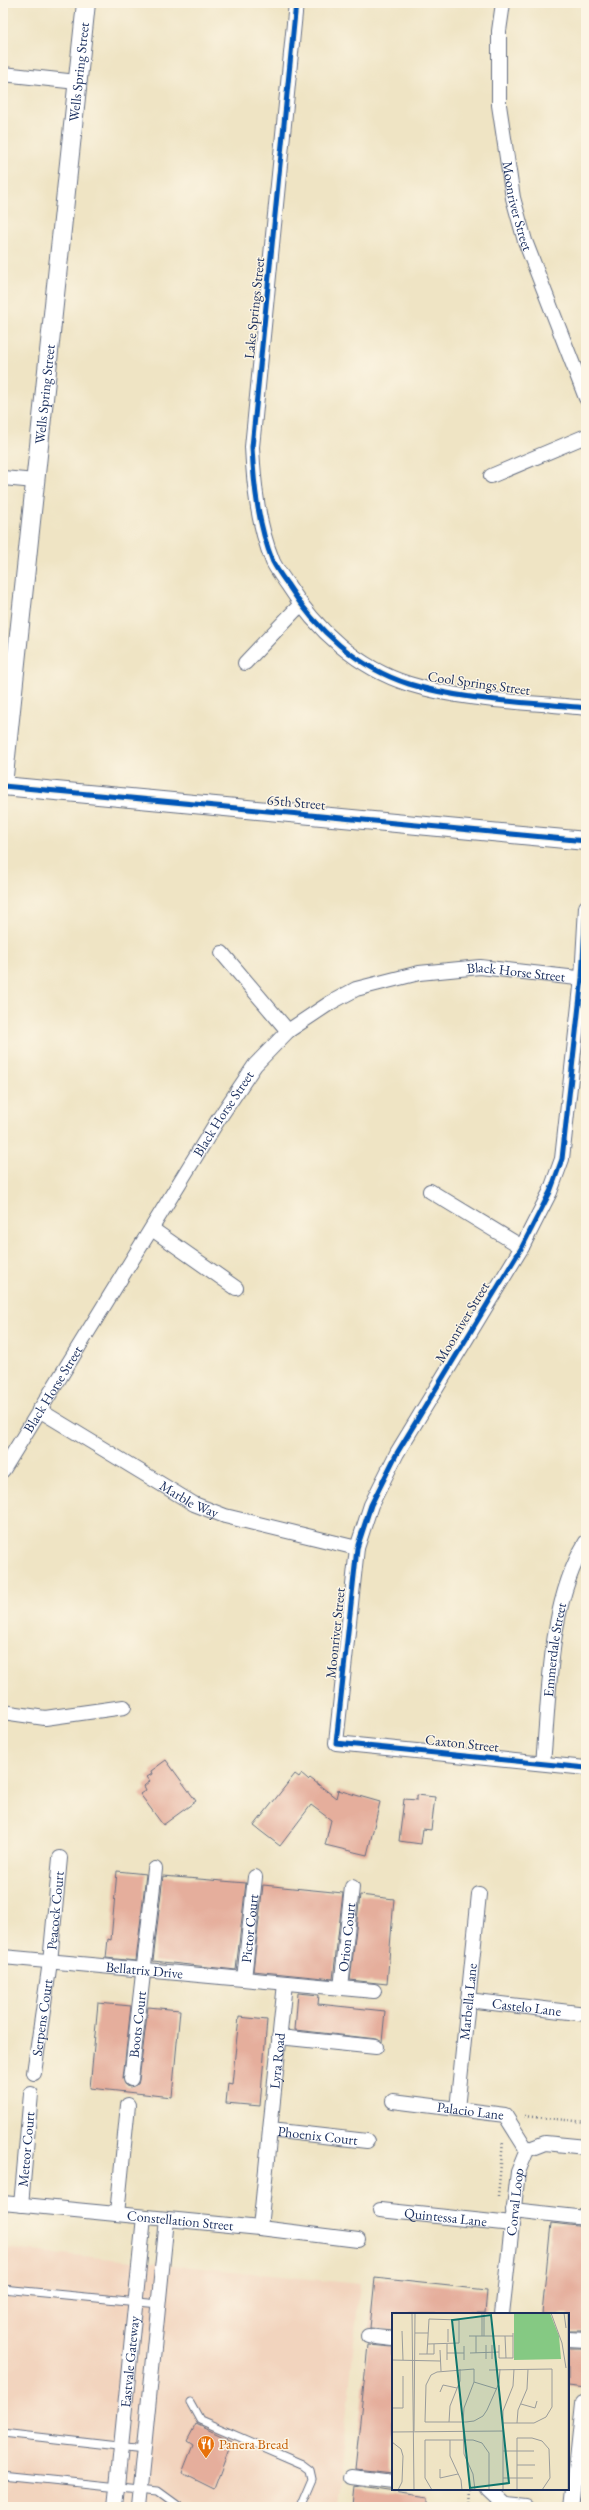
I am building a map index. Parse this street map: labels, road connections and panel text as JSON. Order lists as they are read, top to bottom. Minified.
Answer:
{"streets":{"street":["Wells Spring Street","Moonriver Street","Lake Springs Street","Cool Springs Street","65th Street","Black Horse Street","Marble Way","Emmerdale Street","Caxton Street","Peacock Court","Pictor Court","Orion Court","Bellatrix Drive","Marbella Lane","Castelo Lane","Serpens Court","Boots Court","Lyra Road","Palacio Lane","Phoenix Court","Meteor Court","Corval Loop","Quintessa Lane","Constellation Street","Eastvale Gateway"]},"crossings":[["Wells Spring Street","65th Street"],["Moonriver Street","Black Horse Street"],["Moonriver Street","Marble Way"],["Moonriver Street","Caxton Street"],["Lake Springs Street","Cool Springs Street"],["Black Horse Street","Marble Way"],["Emmerdale Street","Caxton Street"],["Peacock Court","Bellatrix Drive"],["Peacock Court","Serpens Court"],["Pictor Court","Bellatrix Drive"],["Bellatrix Drive","Serpens Court"],["Bellatrix Drive","Boots Court"],["Bellatrix Drive","Lyra Road"],["Marbella Lane","Castelo Lane"],["Marbella Lane","Palacio Lane"],["Lyra Road","Phoenix Court"],["Lyra Road","Constellation Street"],["Palacio Lane","Corval Loop"],["Meteor Court","Constellation Street"],["Corval Loop","Quintessa Lane"],["Constellation Street","Eastvale Gateway"]],"places":{"restaurant":["Panera Bread"]}}
